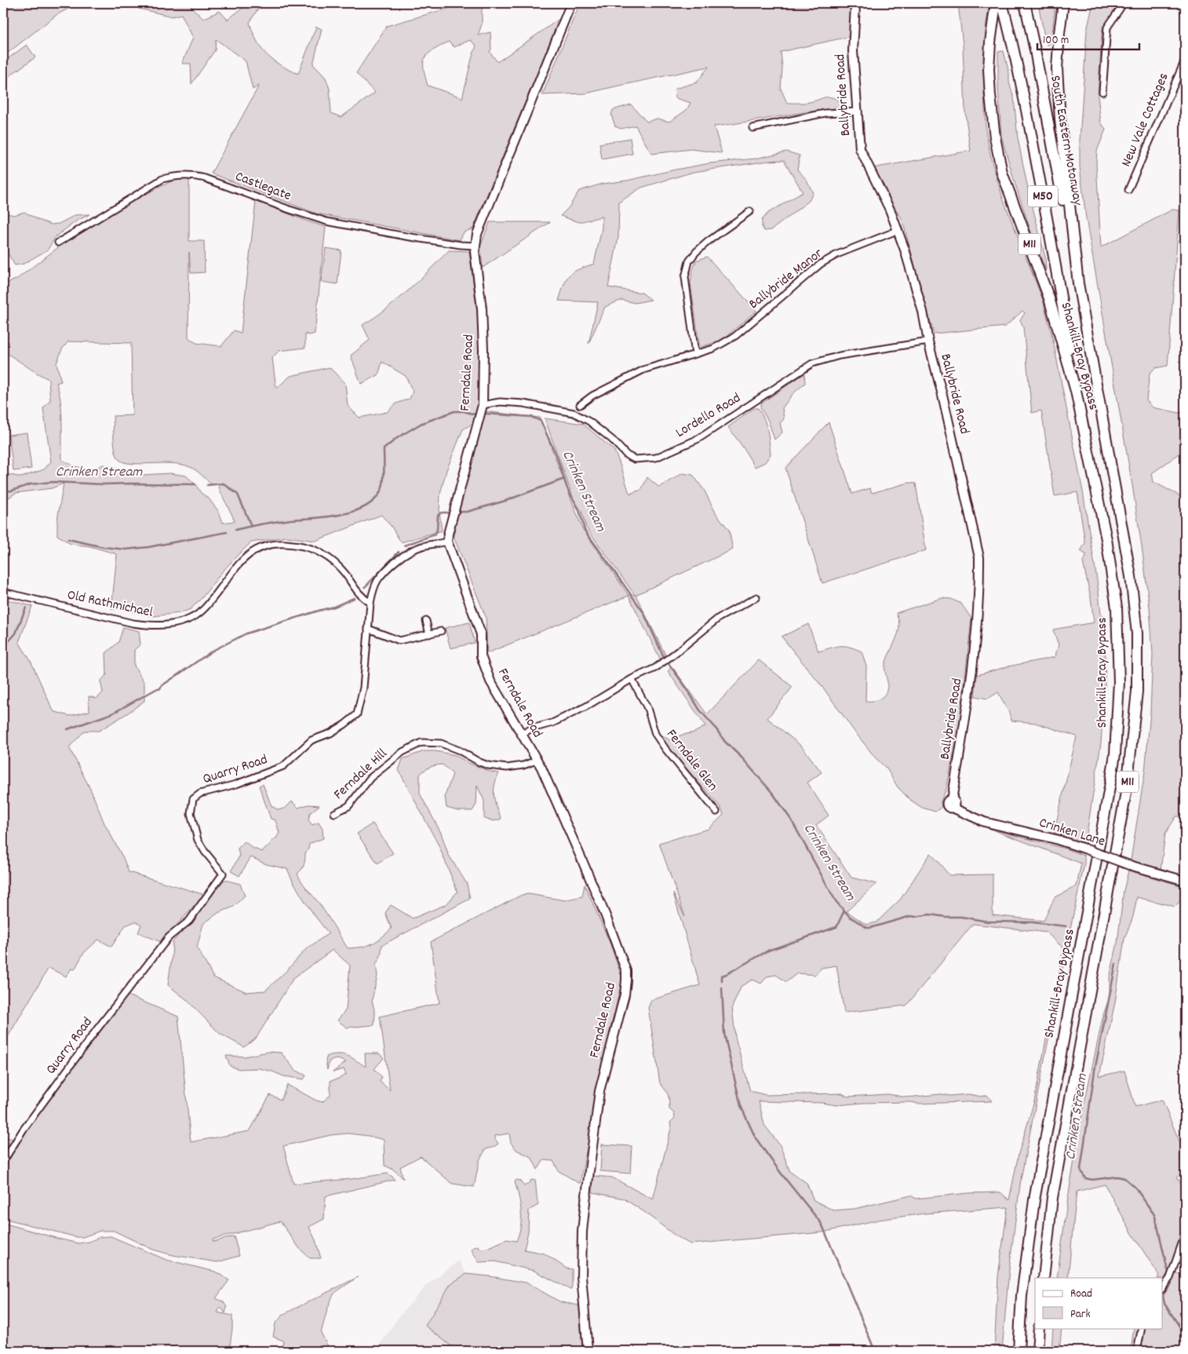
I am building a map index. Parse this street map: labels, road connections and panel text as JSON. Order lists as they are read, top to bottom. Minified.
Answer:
{"streets":{"highway":["South Eastern Motorway","M50","M11","Shankill-Bray Bypass"],"street":["Ballybride Road","New Vale Cottages","Castlegate","Ballybride Manor","Ferndale Road","Lordello Road","Old Rathmichael","Ferndale Glen","Quarry Road","Ferndale Hill","Crinken Lane"]},"crossings":[["Ballybride Road","Ballybride Manor"],["Ballybride Road","Lordello Road"],["Ballybride Road","Crinken Lane"],["South Eastern Motorway","Shankill-Bray Bypass"],["Castlegate","Ferndale Road"],["M50","Shankill-Bray Bypass"],["Ferndale Road","Lordello Road"],["Ferndale Road","Quarry Road"],["Ferndale Road","Ferndale Hill"],["Old Rathmichael","Quarry Road"]],"water":["Crinken Stream"],"legend":["Road","Park"],"scale_bar":"100 m"}
